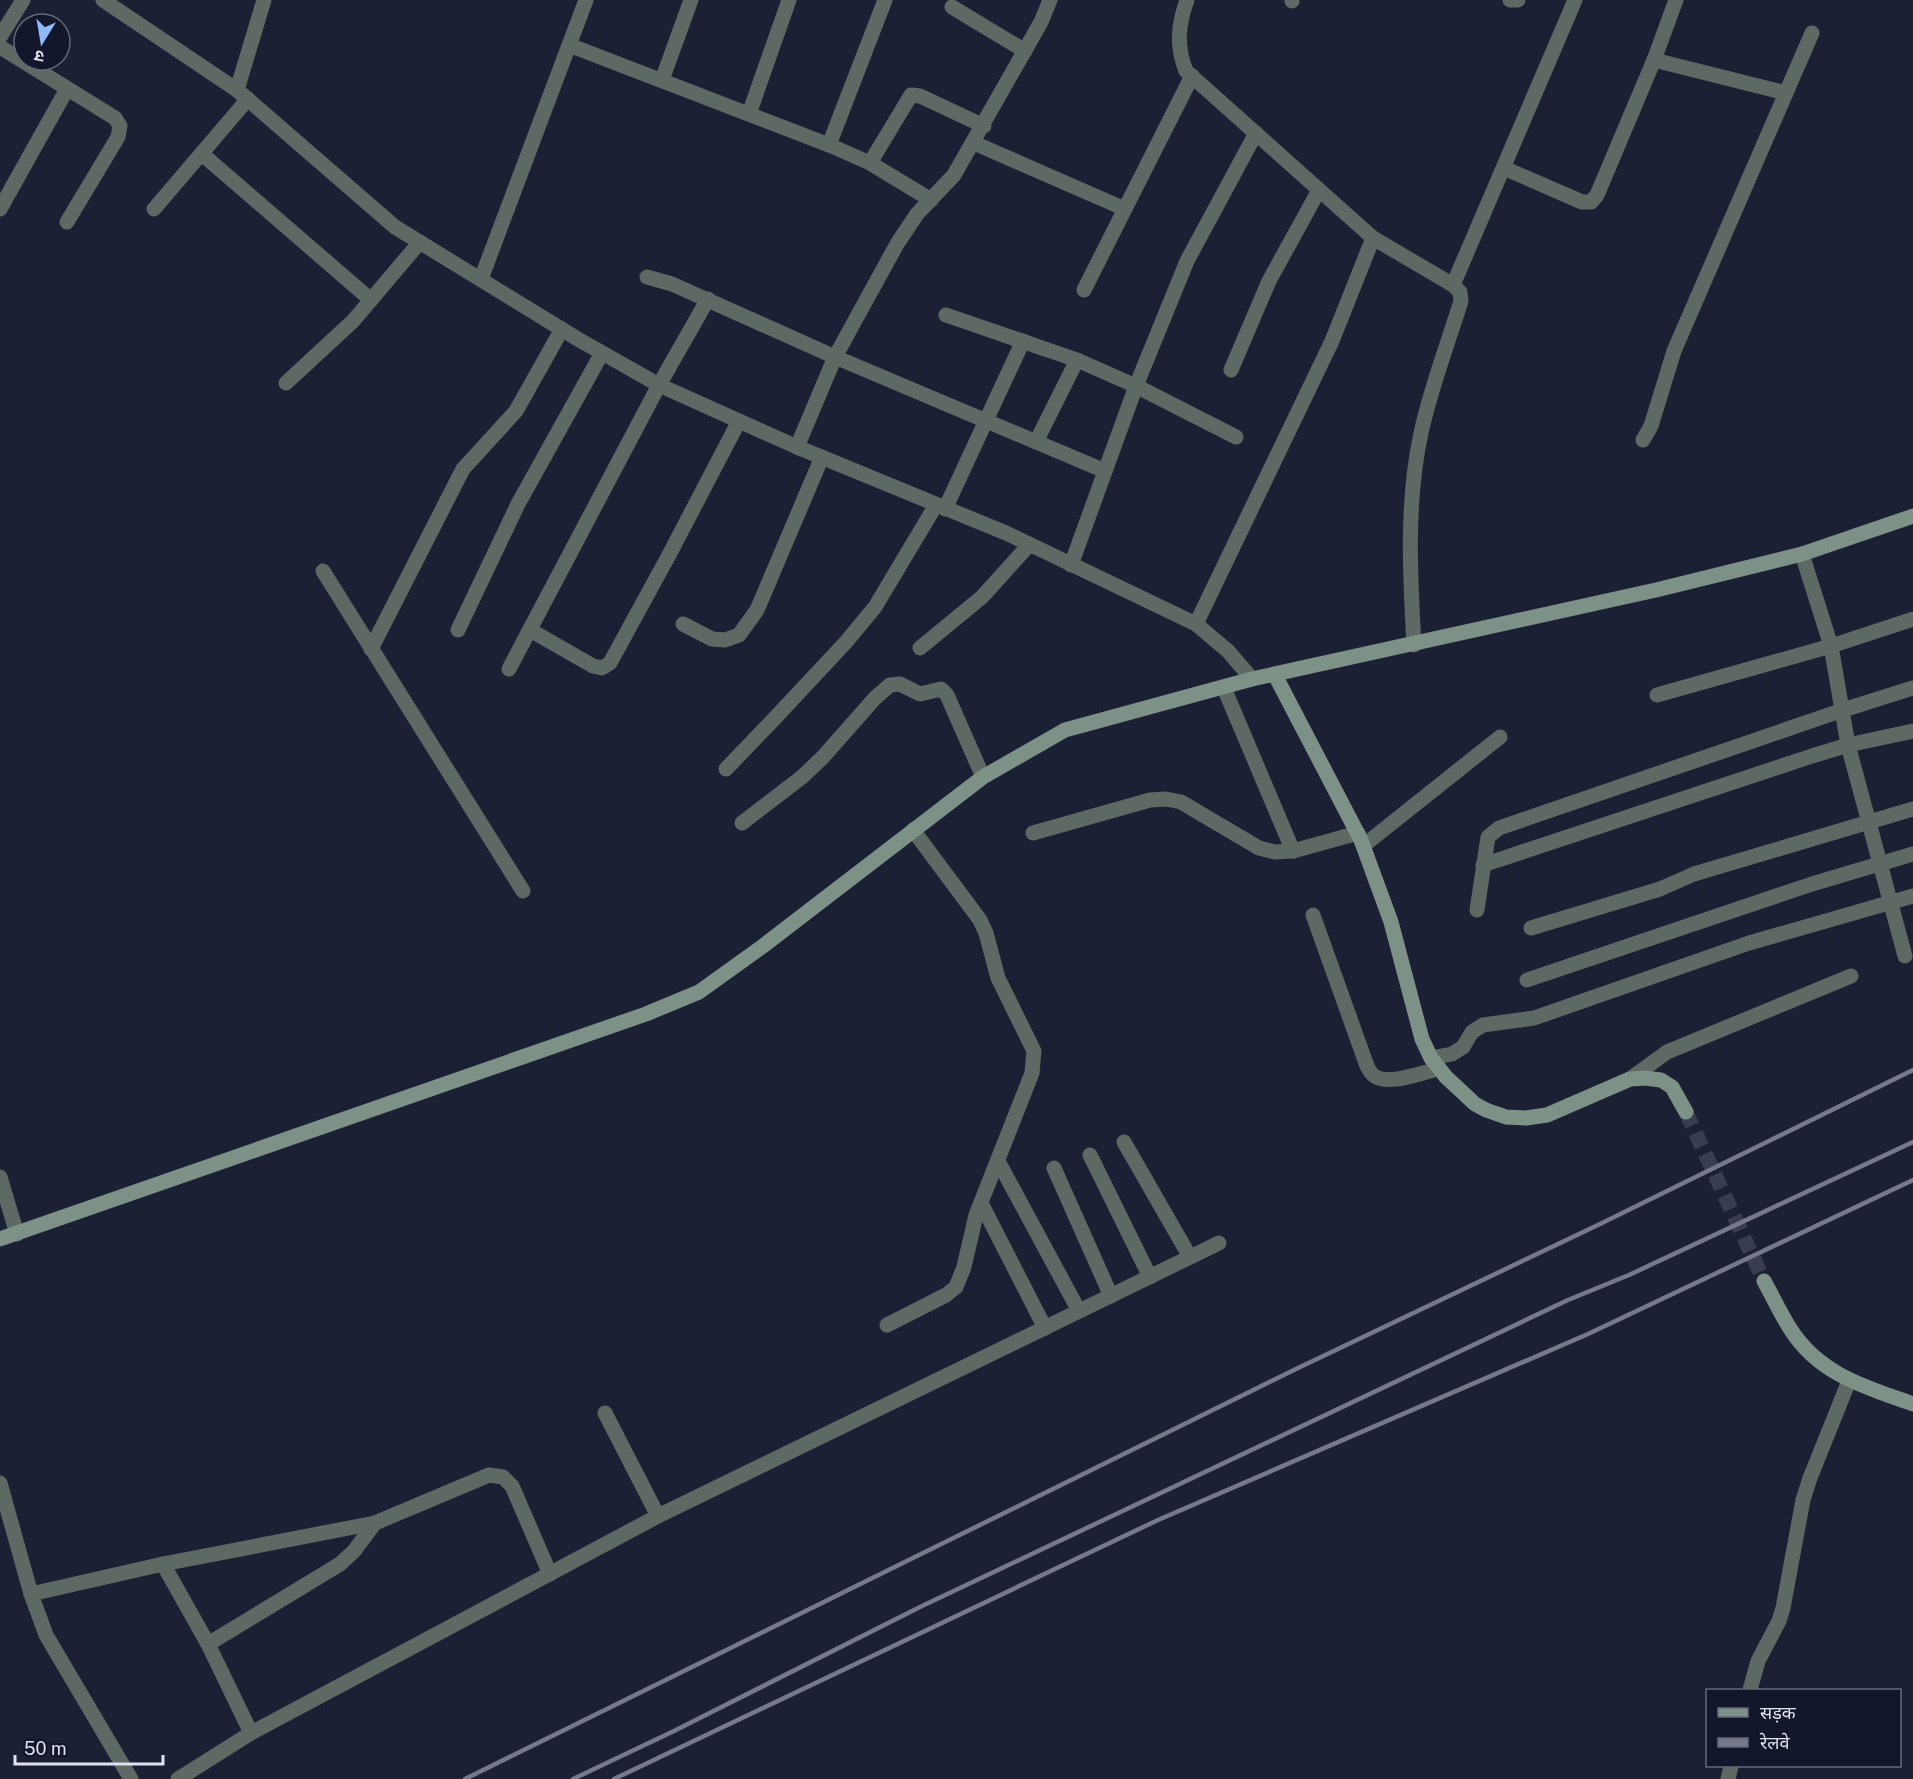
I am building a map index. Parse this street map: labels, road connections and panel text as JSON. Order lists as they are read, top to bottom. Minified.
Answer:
{"legend":["सड़क","रेलवे"],"scale_bar":"50 m","north":"bottom"}
